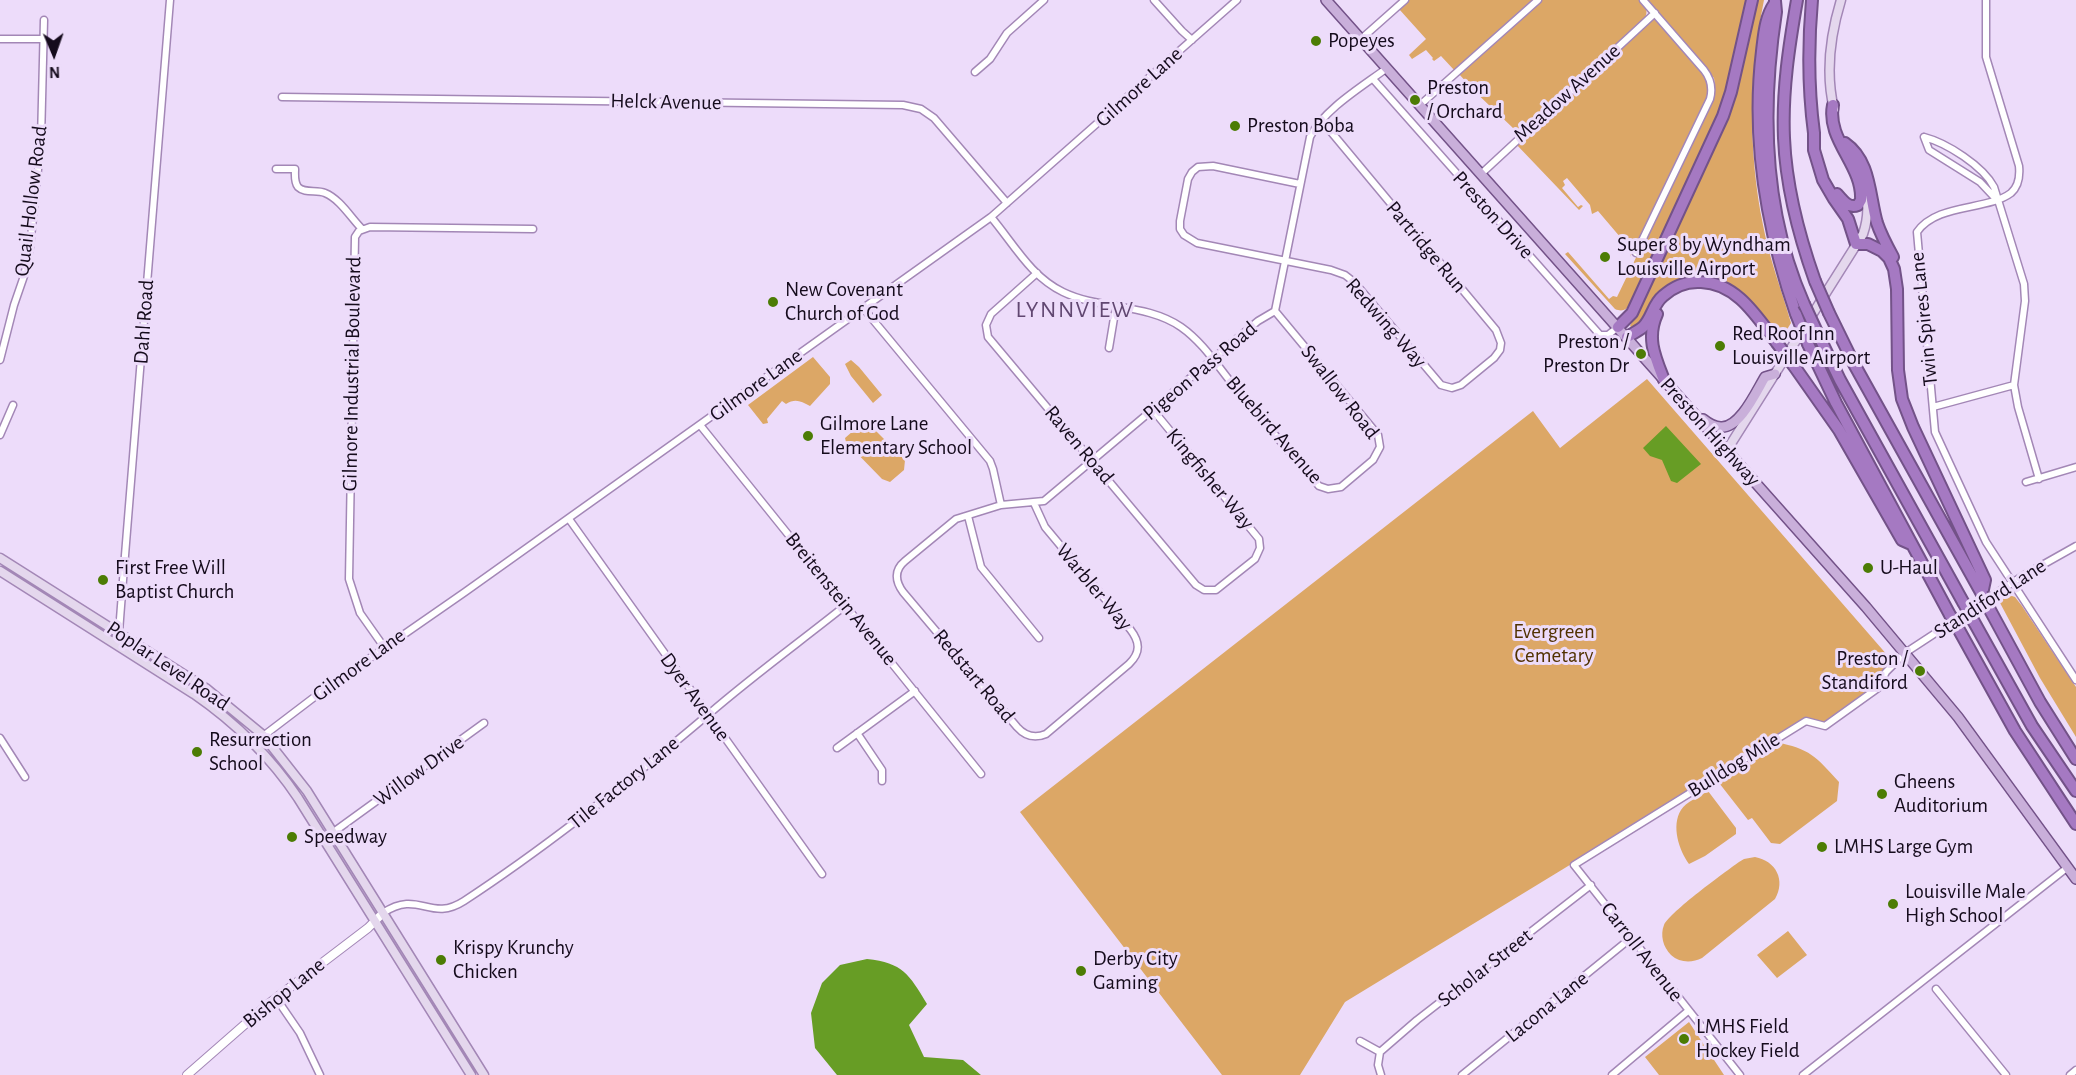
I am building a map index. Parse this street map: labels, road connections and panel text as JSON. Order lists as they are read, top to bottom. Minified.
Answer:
{"streets":{"main road":["Preston Highway","Poplar Level Road"],"street":["Gilmore Lane","Meadow Avenue","Helck Avenue","Quail Hollow Road","Preston Drive","Partridge Run","Twin Spires Lane","Dahl Road","Redwing Way","Pigeon Pass Road","Gilmore Industrial Boulevard","Swallow Road","Bluebird Avenue","Raven Road","Kingfisher Way","Warbler Way","Breitenstein Avenue","Standiford Lane","Redstart Road","Dyer Avenue","Bulldog Mile","Willow Drive","Tile Factory Lane","Carroll Avenue","Scholar Street","Bishop Lane","Lacona Lane"]},"crossings":[["Gilmore Lane","Helck Avenue"],["Gilmore Lane","Gilmore Industrial Boulevard"],["Gilmore Lane","Bluebird Avenue"],["Gilmore Lane","Breitenstein Avenue"],["Gilmore Lane","Poplar Level Road"],["Gilmore Lane","Dyer Avenue"],["Meadow Avenue","Preston Highway"],["Preston Drive","Pigeon Pass Road"],["Preston Drive","Preston Highway"],["Partridge Run","Redwing Way"],["Partridge Run","Pigeon Pass Road"],["Twin Spires Lane","Standiford Lane"],["Dahl Road","Poplar Level Road"],["Redwing Way","Pigeon Pass Road"],["Pigeon Pass Road","Swallow Road"],["Pigeon Pass Road","Bluebird Avenue"],["Pigeon Pass Road","Preston Highway"],["Pigeon Pass Road","Raven Road"],["Pigeon Pass Road","Kingfisher Way"],["Pigeon Pass Road","Warbler Way"],["Swallow Road","Bluebird Avenue"],["Bluebird Avenue","Raven Road"],["Preston Highway","Standiford Lane"],["Preston Highway","Bulldog Mile"],["Raven Road","Kingfisher Way"],["Warbler Way","Redstart Road"],["Breitenstein Avenue","Tile Factory Lane"],["Standiford Lane","Bulldog Mile"],["Poplar Level Road","Willow Drive"],["Poplar Level Road","Tile Factory Lane"],["Poplar Level Road","Bishop Lane"],["Dyer Avenue","Tile Factory Lane"],["Bulldog Mile","Carroll Avenue"],["Bulldog Mile","Scholar Street"],["Tile Factory Lane","Bishop Lane"],["Carroll Avenue","Scholar Street"],["Carroll Avenue","Lacona Lane"]],"districts":["LYNNVIEW"],"parks":["Evergreen Cemetary"],"places":["Popeyes","Preston / Orchard","Preston Boba","Super 8 by Wyndham Louisville Airport","New Covenant Church of God","Red Roof Inn Louisville Airport","Preston / Preston Dr","Gilmore Lane Elementary School","U-Haul","First Free Will Baptist Church","Preston / Standiford","Resurrection School","Gheens Auditorium","Speedway","LMHS Large Gym","Louisville Male High School","Krispy Krunchy Chicken","Derby City Gaming","LMHS Field Hockey Field"],"north":"bottom"}
